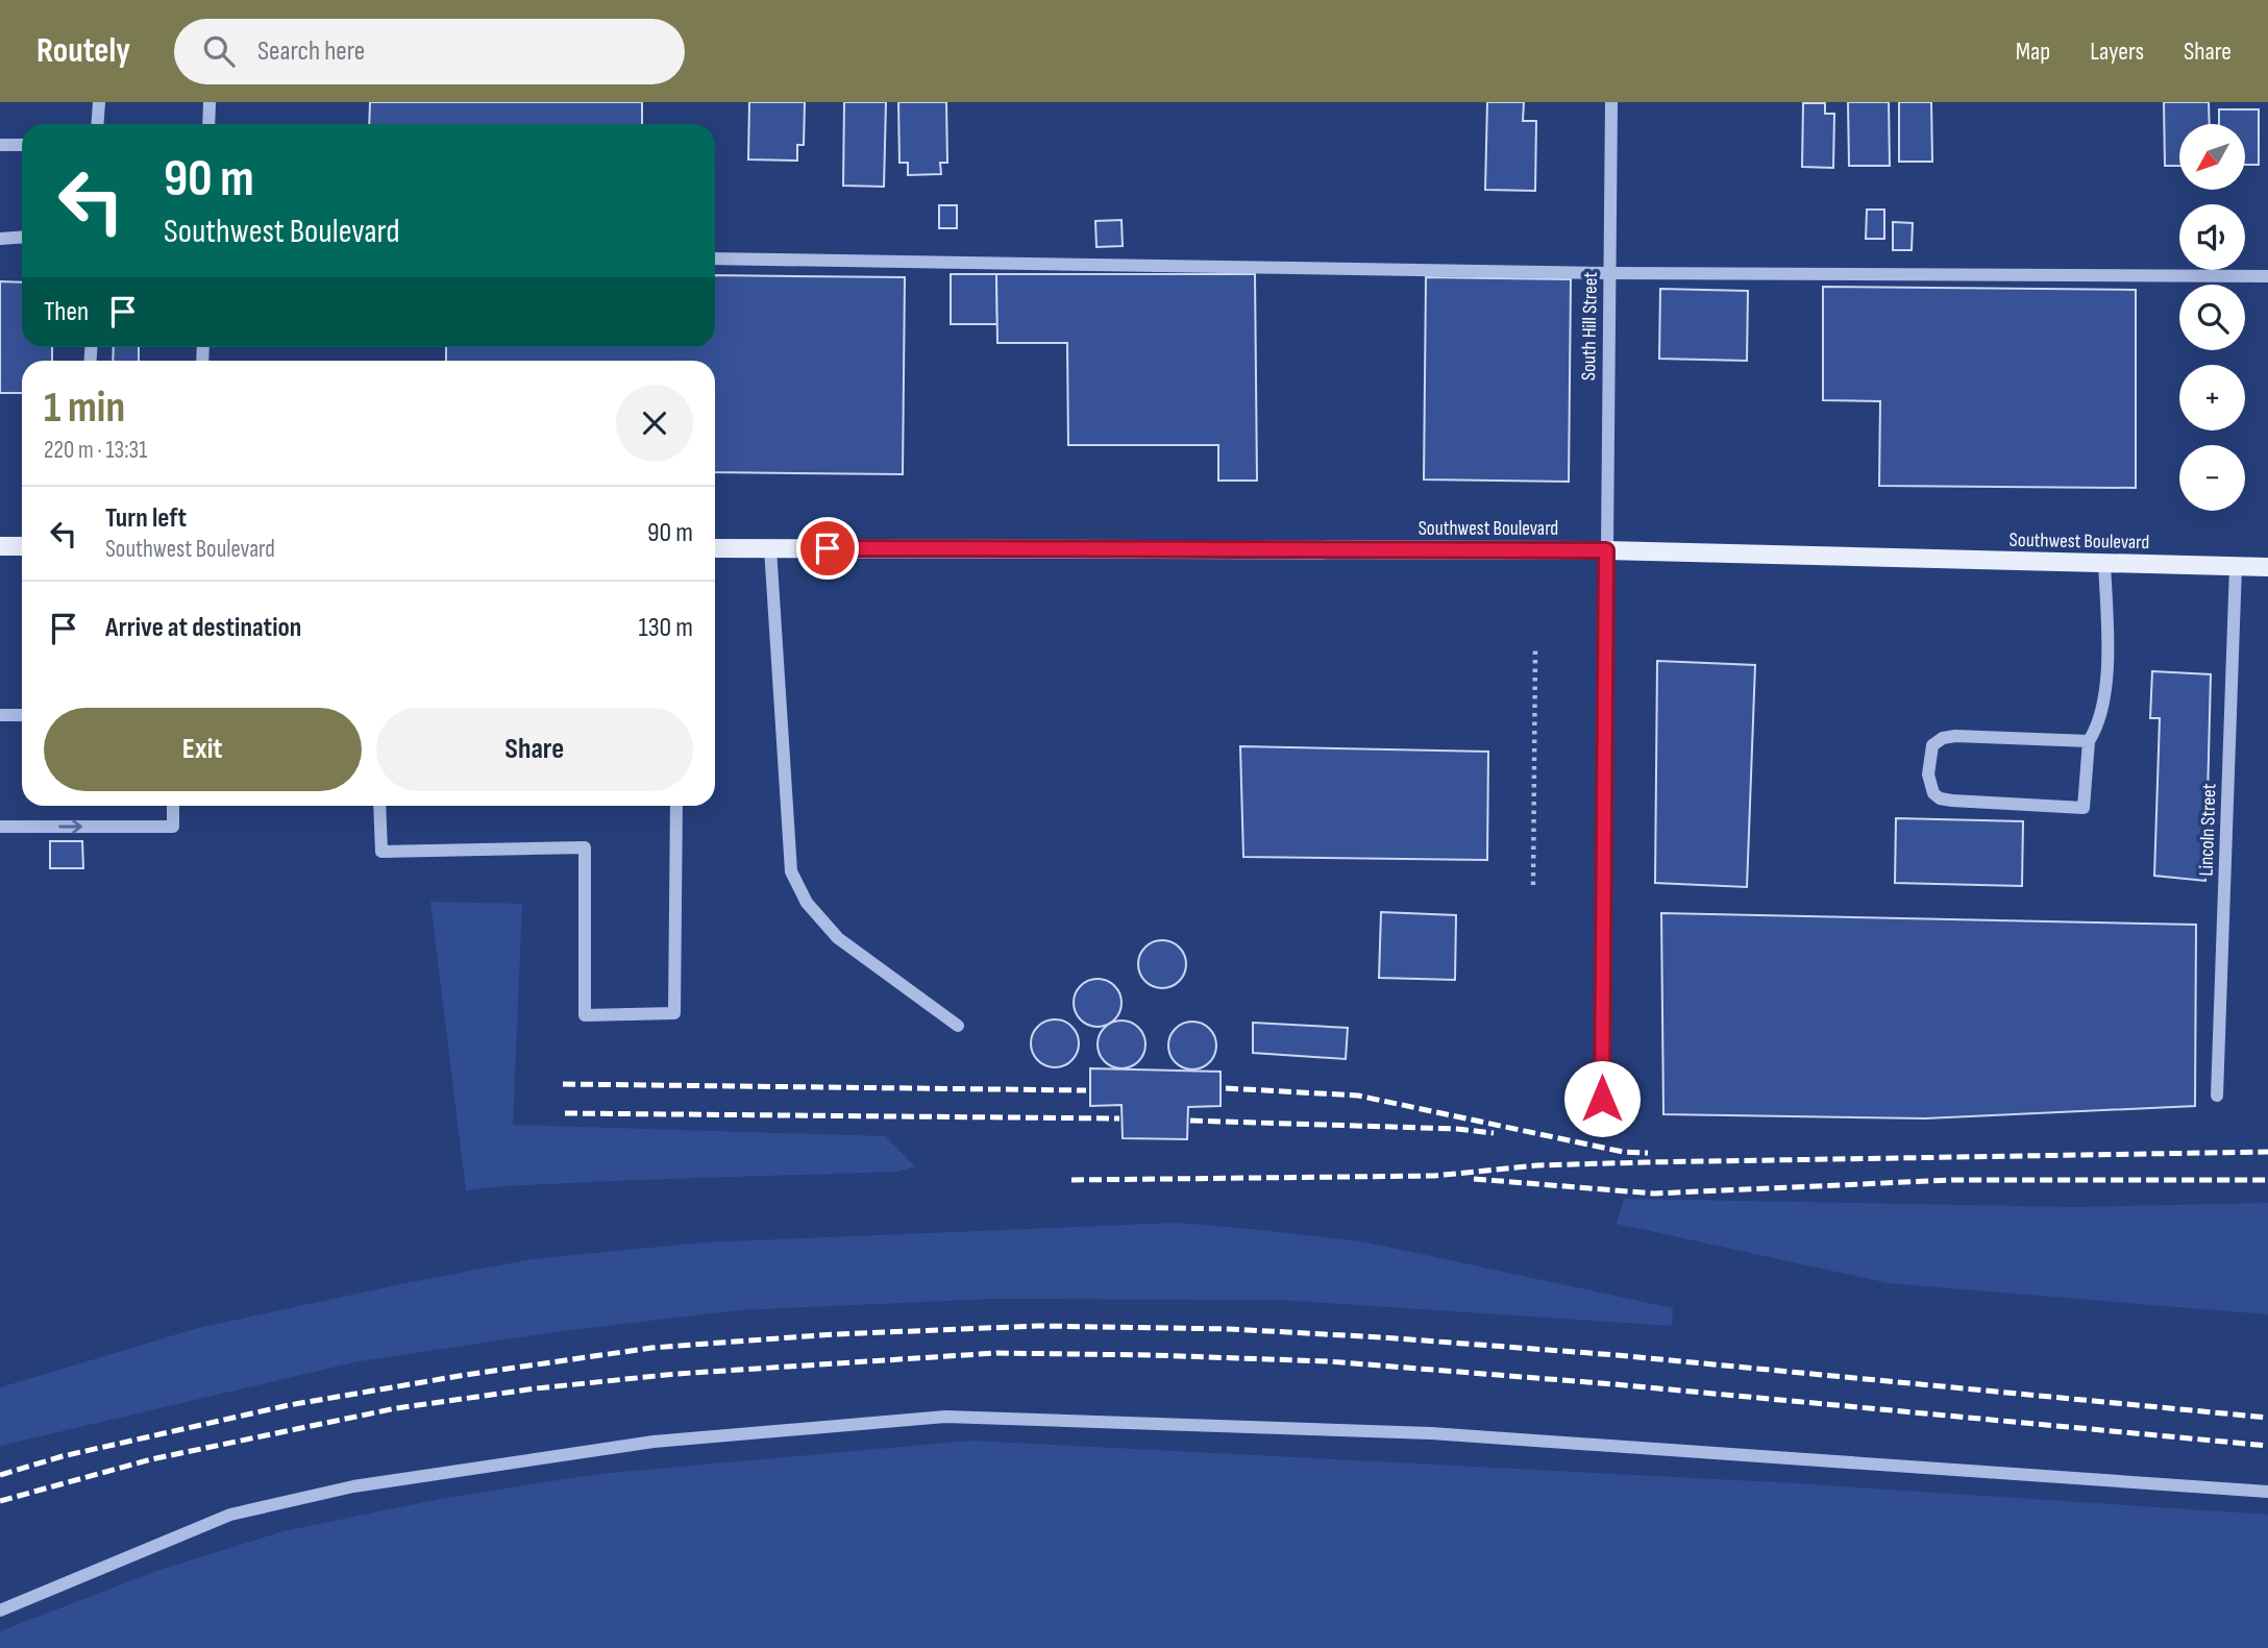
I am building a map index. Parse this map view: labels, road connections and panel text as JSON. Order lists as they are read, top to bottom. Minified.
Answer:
{"streets":{"main road":["Southwest Boulevard"],"street":["South Hill Street","Lincoln Street"]},"crossings":[["South Hill Street","Southwest Boulevard"],["Southwest Boulevard","Lincoln Street"]],"north":"bottom left","page":{"header":"Routely","search":"Search here","nav":["Map","Layers","Share"],"map_buttons":["+","−"],"turn":["90 m","Southwest Boulevard"],"then":"Then","heading":["1 min","220 m · 13:31"],"list":[{"name":"Turn left","note":"Southwest Boulevard","value":"90 m"},{"name":"Arrive at destination","value":"130 m"}],"buttons":["Exit","Share"]}}
